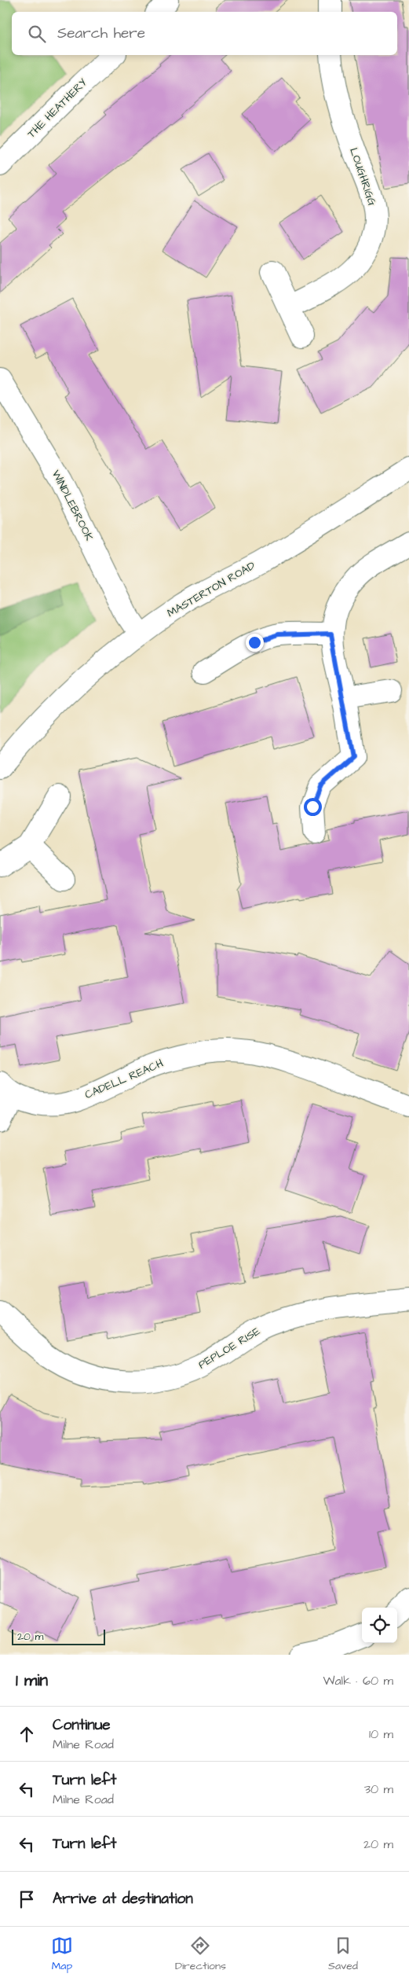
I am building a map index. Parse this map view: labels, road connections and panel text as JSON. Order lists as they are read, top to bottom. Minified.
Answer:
{"streets":{"street":["THE HEATHERY","LOUGHRIGG","WINDLEBROOK","MASTERTON ROAD","CADELL REACH","PEPLOE RISE"]},"crossings":[["WINDLEBROOK","MASTERTON ROAD"]],"scale_bar":"20 m","page":{"search":"Search here","scale":"20 m","heading":["1 min","Walk · 60 m"],"list":[["Continue","Milne Road","10 m"],["Turn left","Milne Road","30 m"],["Turn left","20 m"],"Arrive at destination"],"nav":["Map","Directions","Saved"]}}
